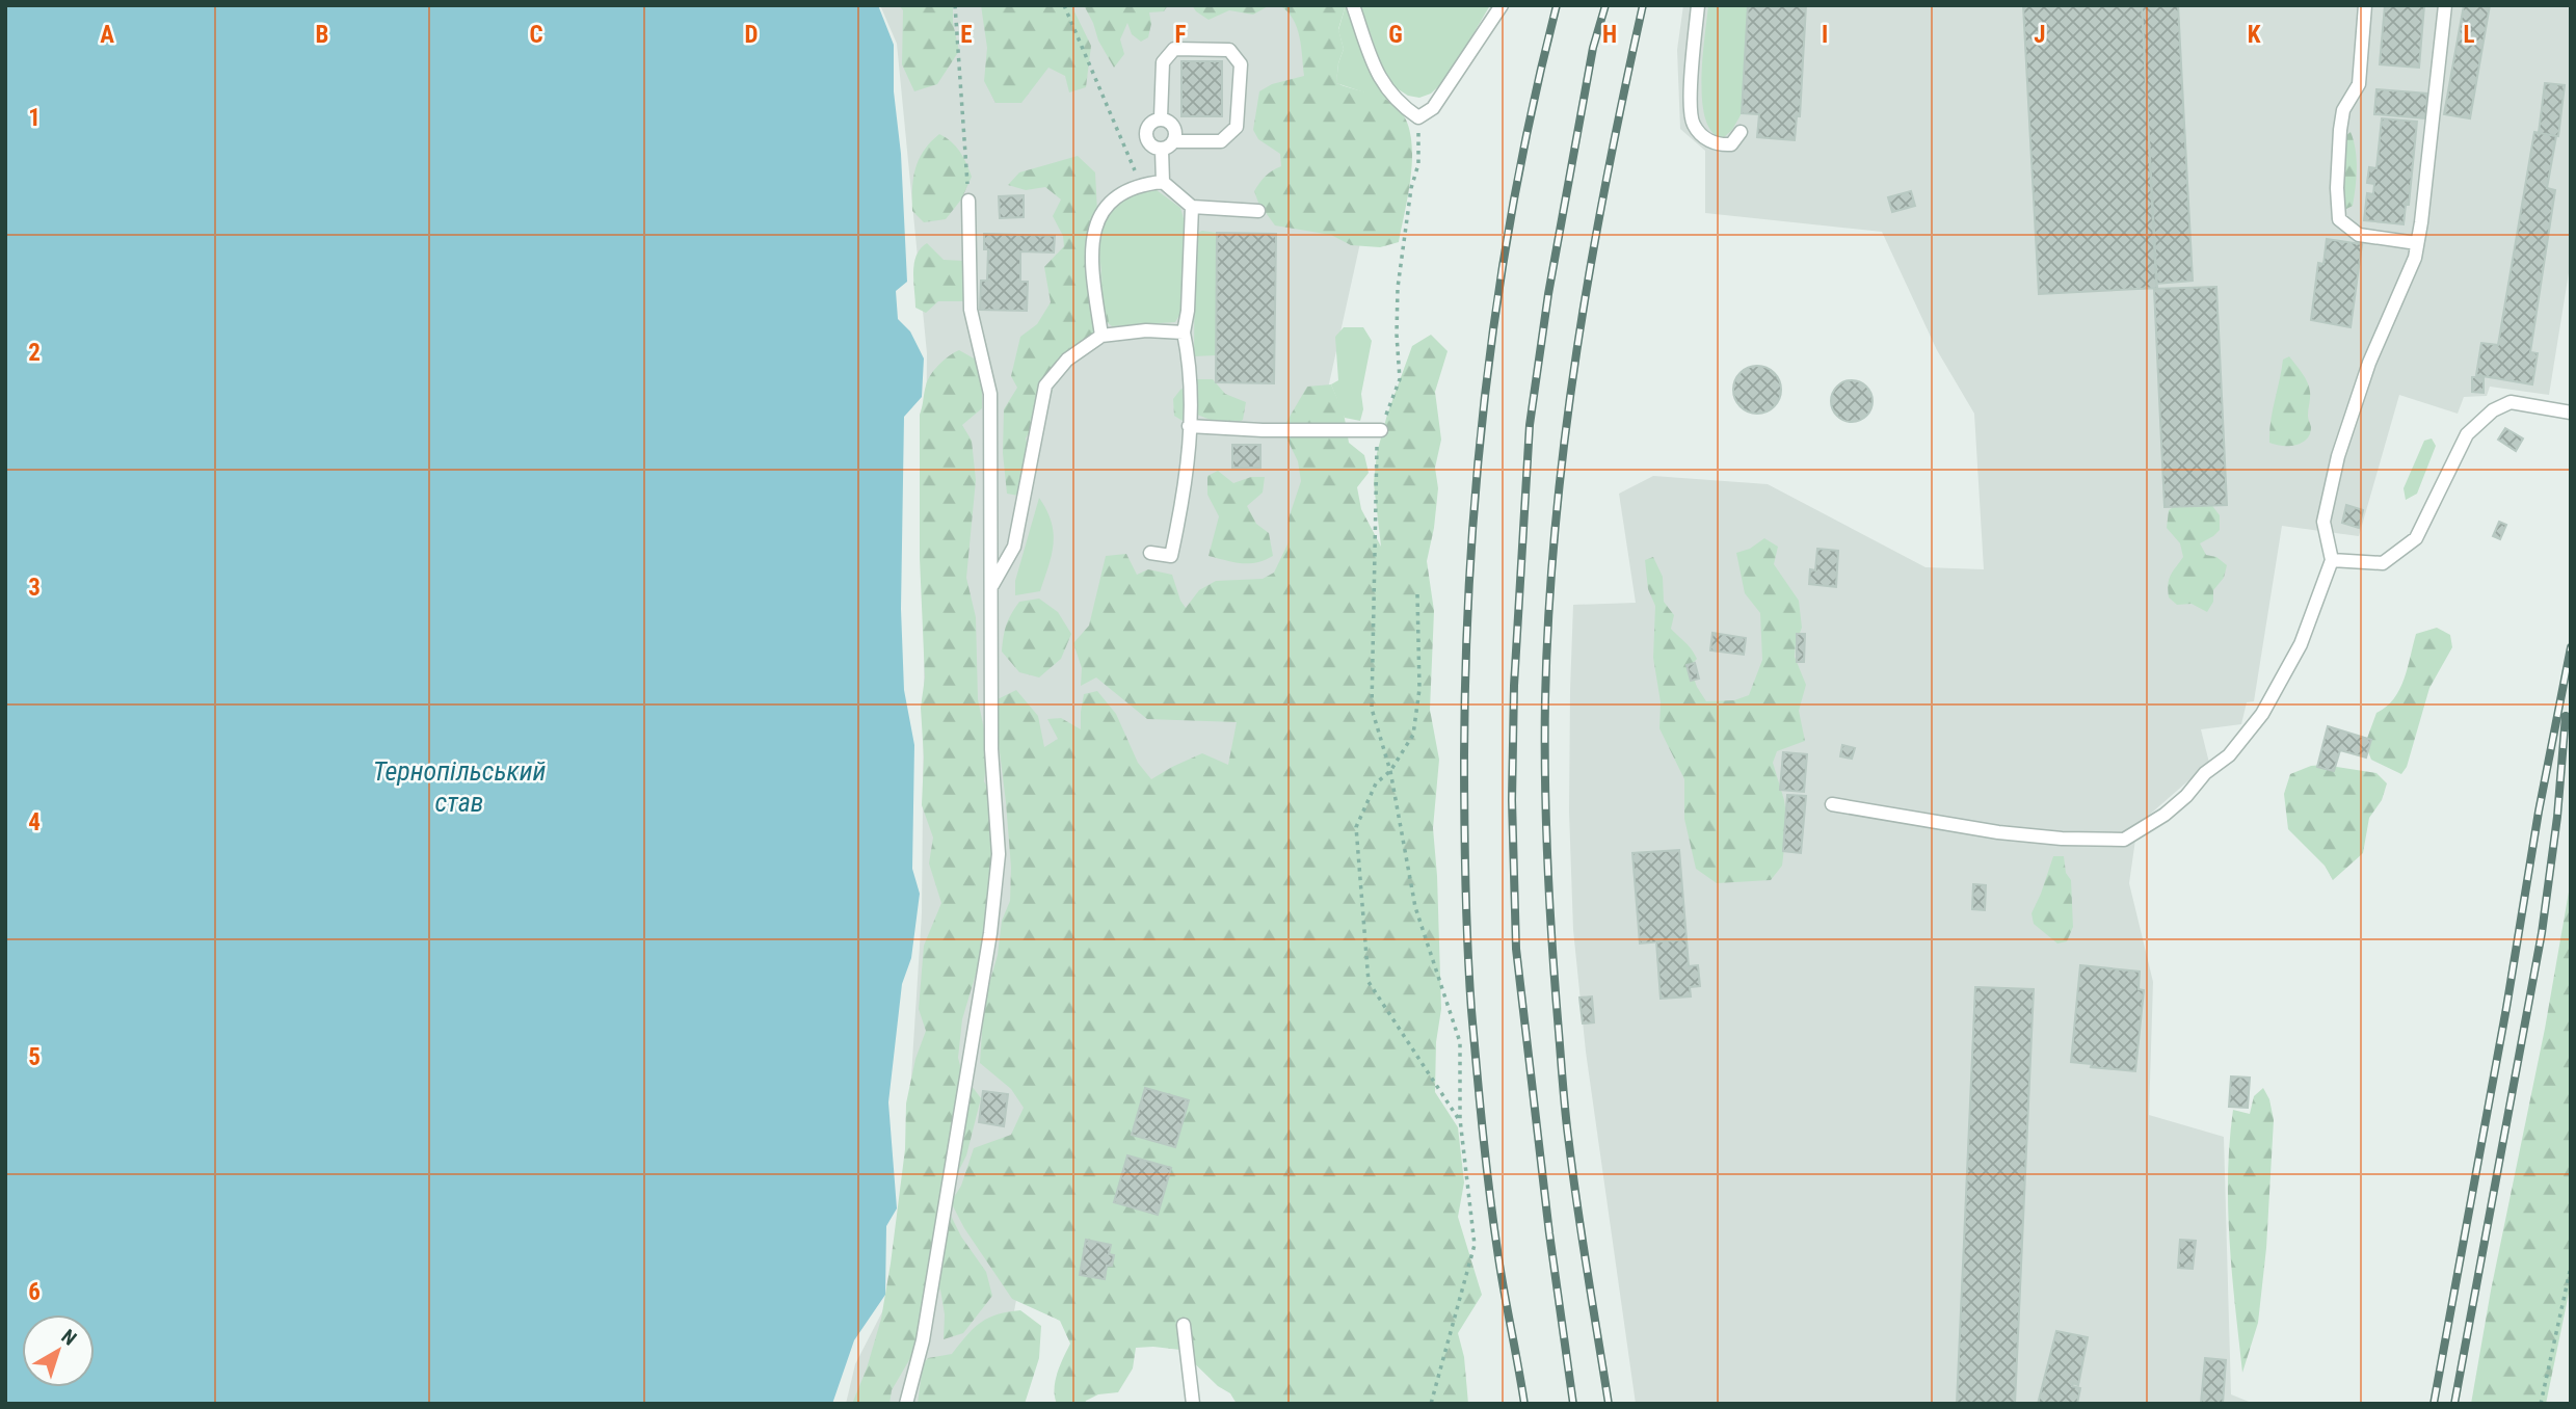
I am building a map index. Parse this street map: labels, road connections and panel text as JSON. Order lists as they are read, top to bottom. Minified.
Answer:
{"water":["Тернопільський став"],"north":"top right","grid":{"columns":["A","B","C","D","E","F","G","H","I","J","K","L"],"rows":["1","2","3","4","5","6"]}}
